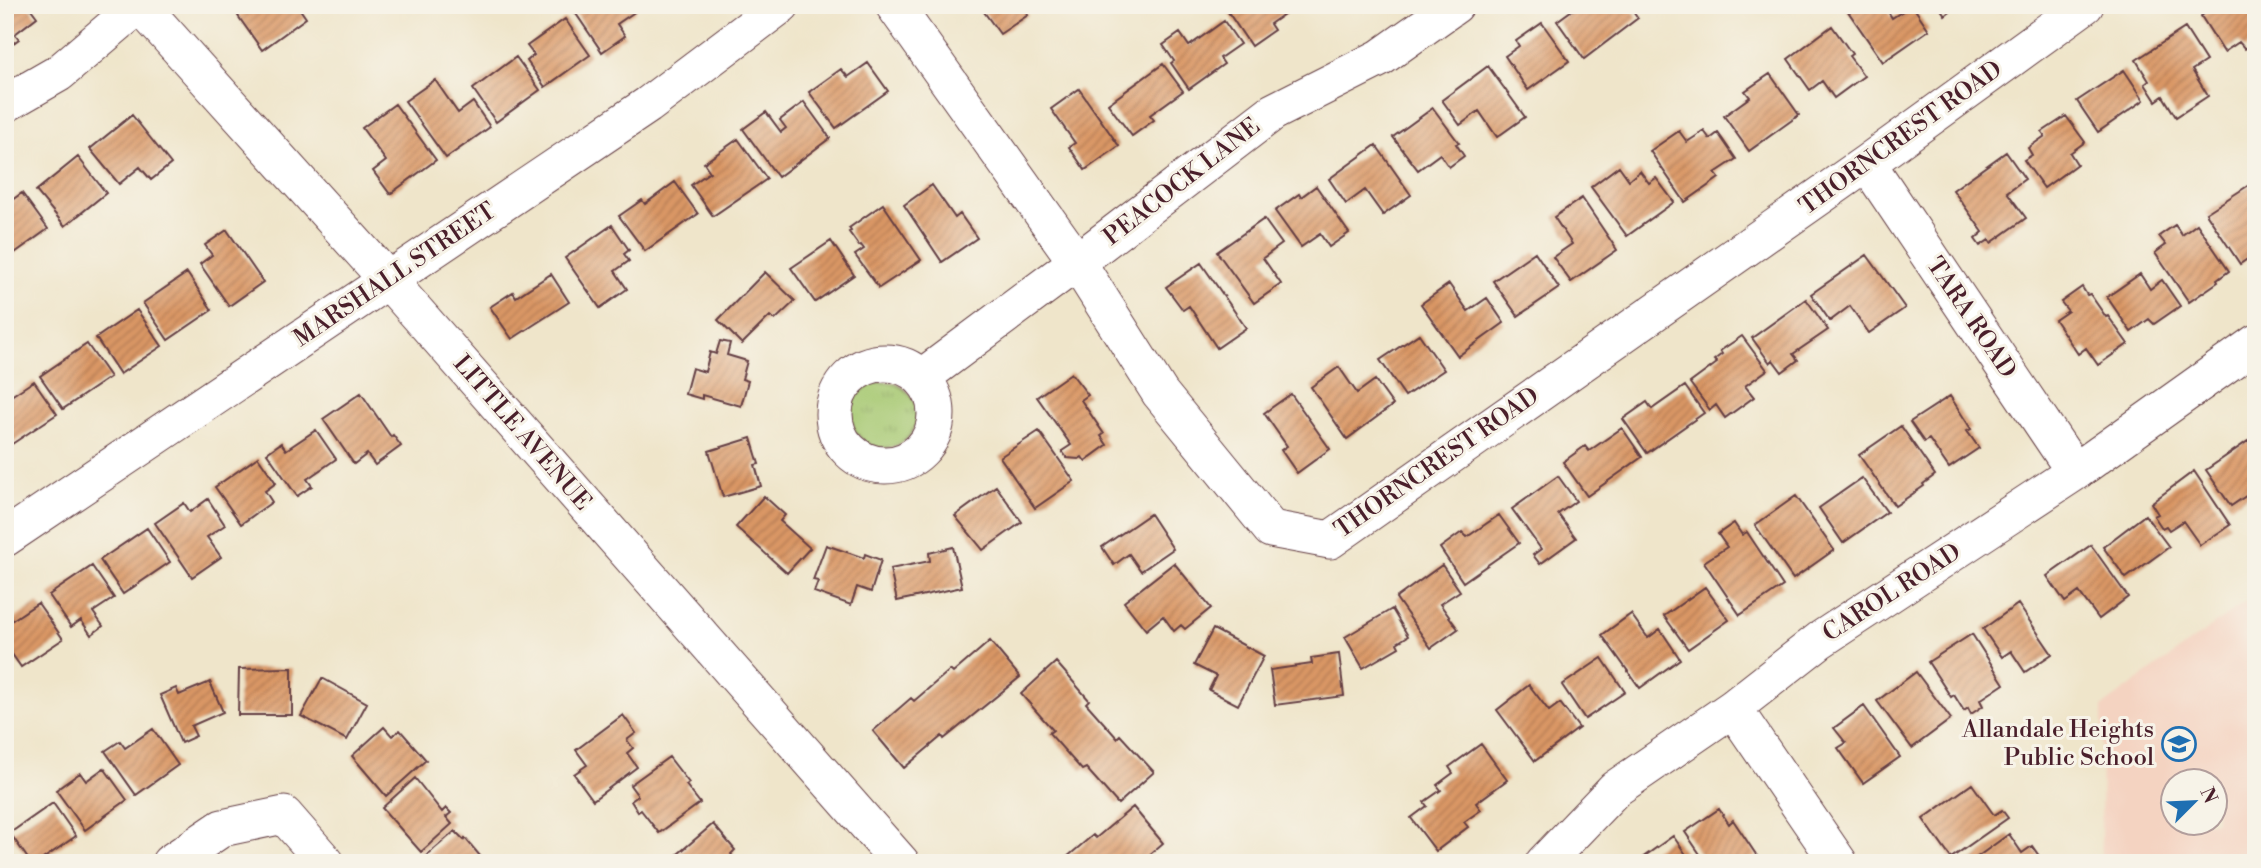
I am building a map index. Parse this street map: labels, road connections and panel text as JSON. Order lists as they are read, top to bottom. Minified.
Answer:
{"streets":{"street":["THORNCREST ROAD","PEACOCK LANE","MARSHALL STREET","TARA ROAD","LITTLE AVENUE","CAROL ROAD"]},"crossings":[["THORNCREST ROAD","PEACOCK LANE"],["THORNCREST ROAD","TARA ROAD"],["MARSHALL STREET","LITTLE AVENUE"],["TARA ROAD","CAROL ROAD"]],"places":{"school or university":["Allandale Heights Public School"]},"north":"top right"}
